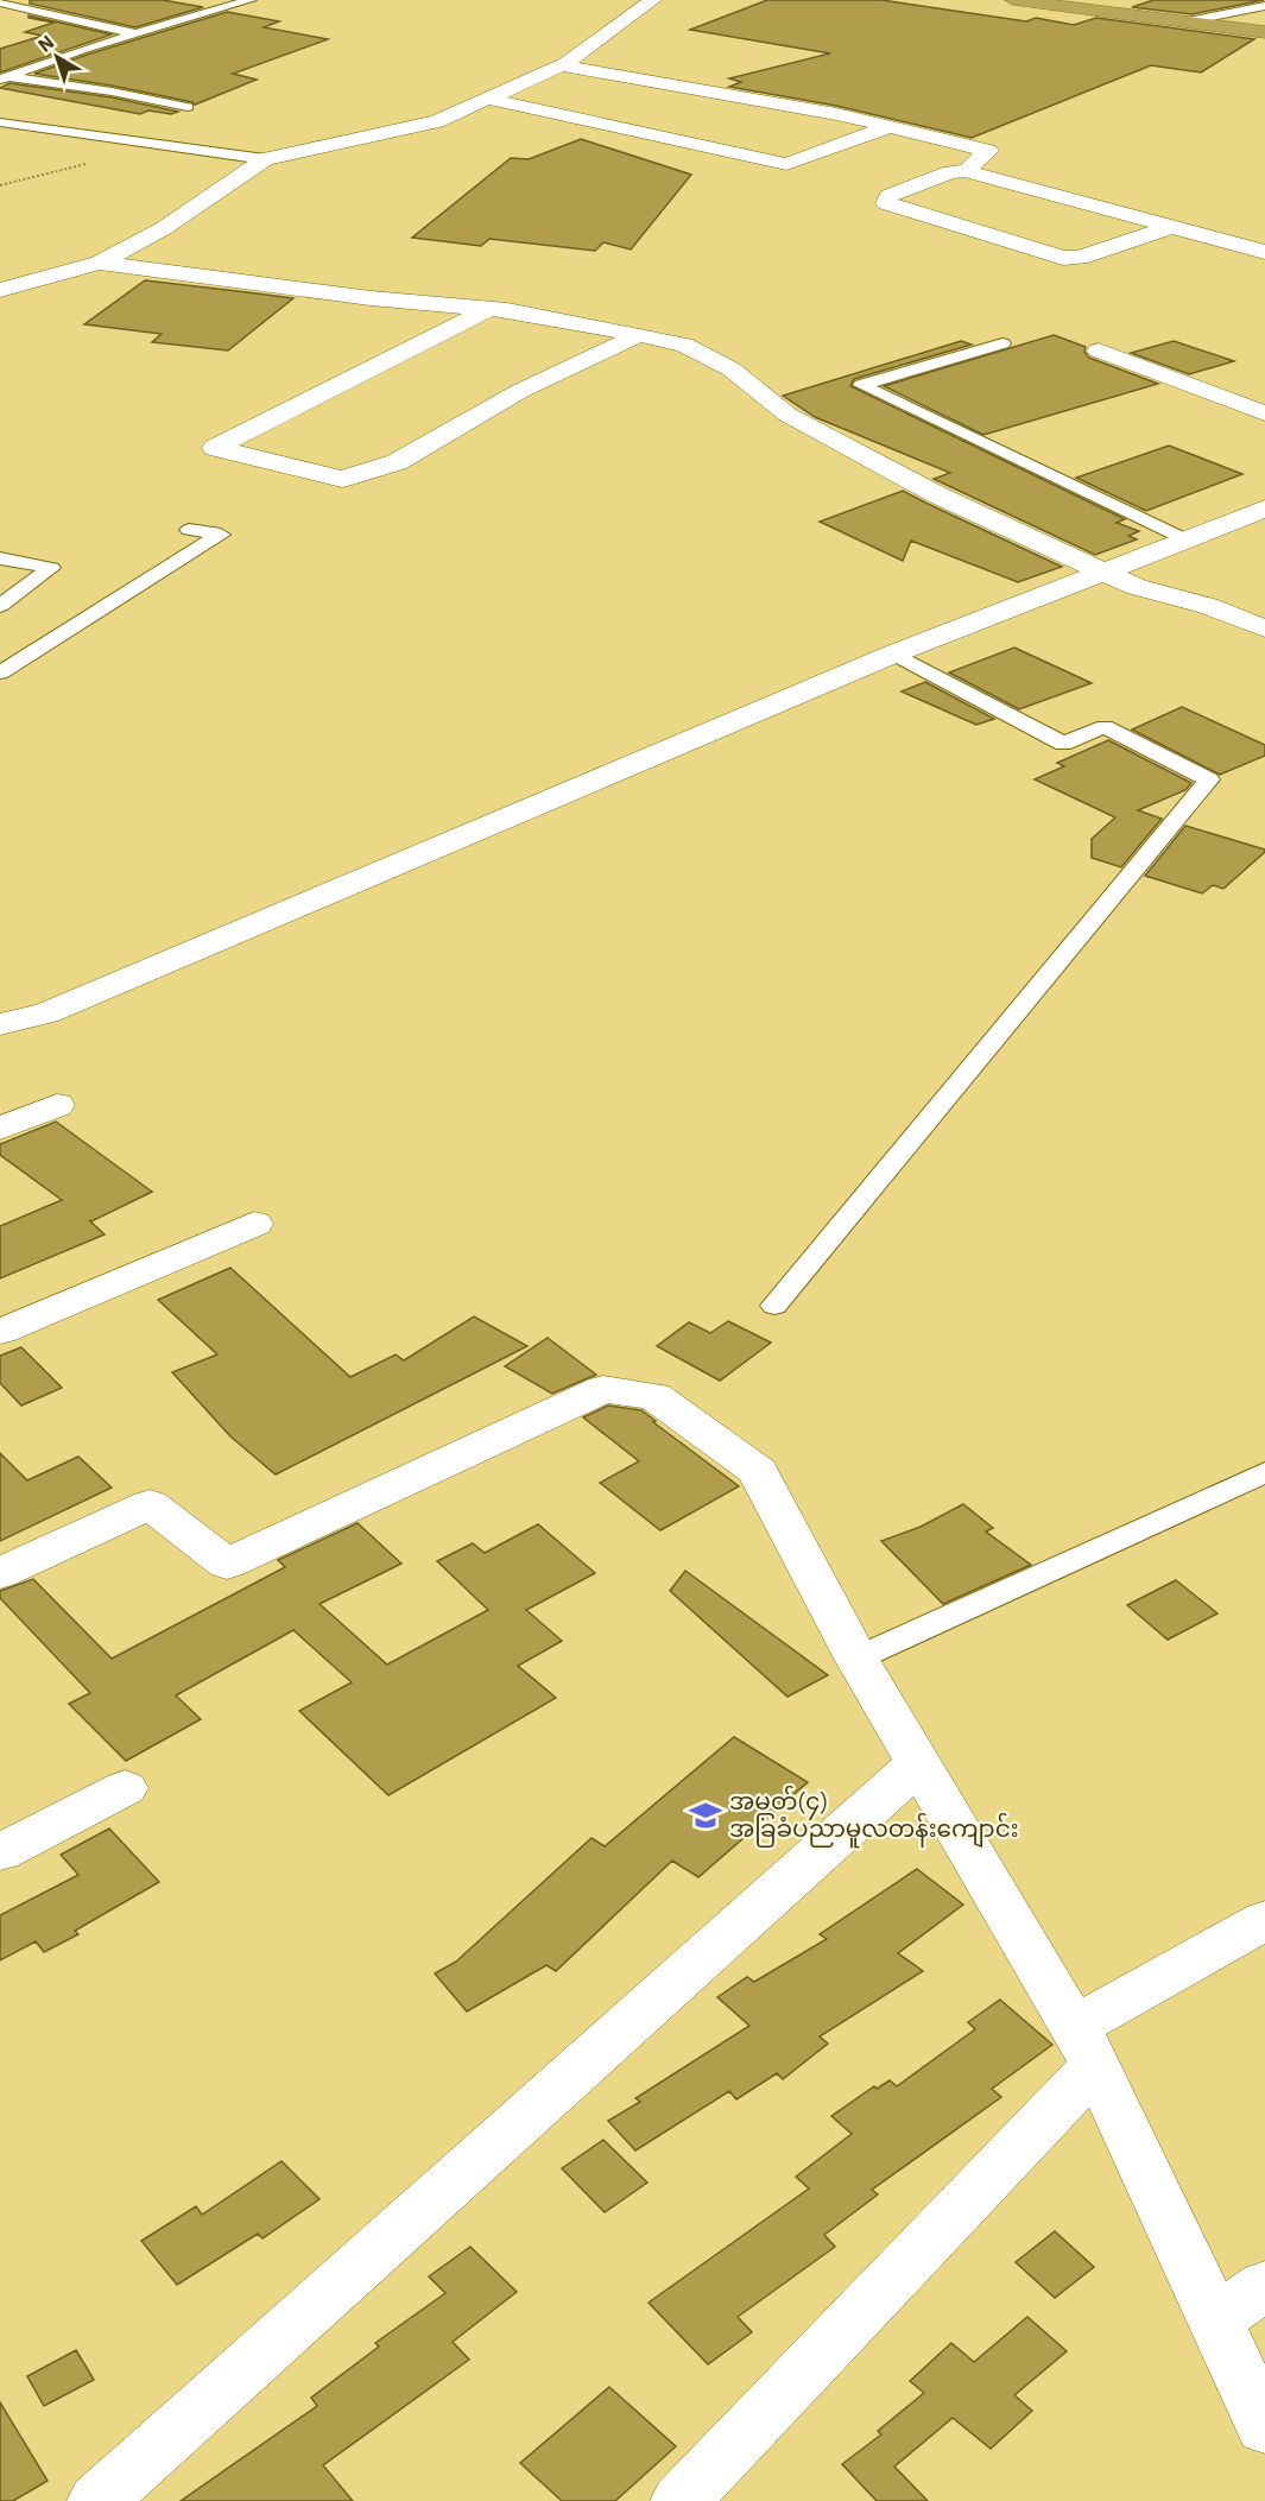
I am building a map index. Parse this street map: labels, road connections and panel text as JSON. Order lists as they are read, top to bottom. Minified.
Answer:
{"places":{"school or university":["အမှတ်(၄) အခြခံပညာမူလတန်းကျောင်း"]},"north":"top left"}
